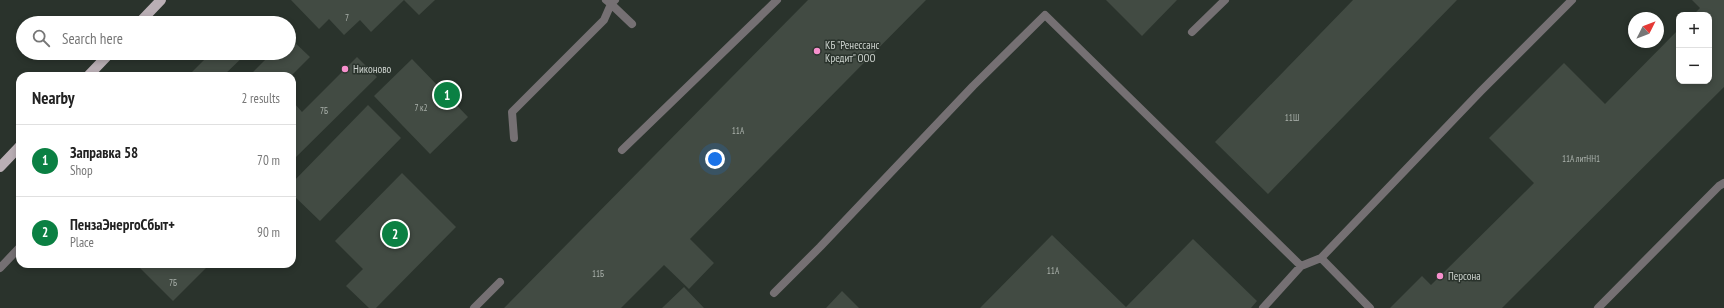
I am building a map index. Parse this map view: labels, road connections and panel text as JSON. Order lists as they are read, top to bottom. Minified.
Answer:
{"places":["КБ \"Ренессанс Кредит\" ООО","Никоново","Персона"],"house_numbers":["7","7 к2","7Б","11Ш","11А","11А литНН1","11А","11Б","7Б"],"north":"top right","page":{"map_buttons":["+","−"],"search":"Search here","heading":["Nearby","2 results"],"pins":["1","2"],"list":[{"mark":"1","name":"Заправка 58","note":"Shop","value":"70 m"},{"mark":"2","name":"ПензаЭнергоСбыт+","note":"Place","value":"90 m"}]}}
